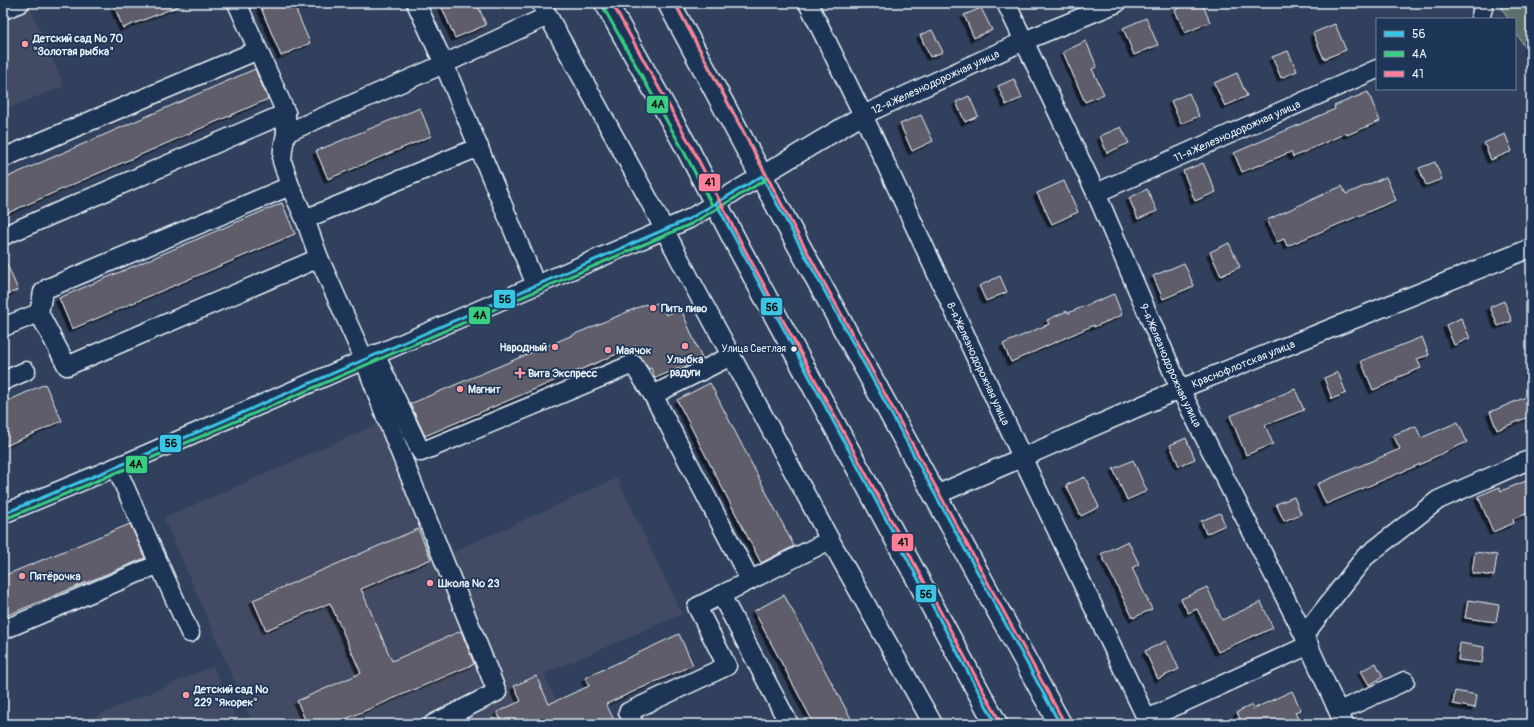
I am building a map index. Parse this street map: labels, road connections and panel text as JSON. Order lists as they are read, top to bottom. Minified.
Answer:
{"streets":{"street":["12-я Железнодорожная улица","11-я Железнодорожная улица","8-я Железнодорожная улица","Краснофлотская улица","9-я Железнодорожная улица"]},"crossings":[["12-я Железнодорожная улица","8-я Железнодорожная улица"],["12-я Железнодорожная улица","9-я Железнодорожная улица"],["11-я Железнодорожная улица","9-я Железнодорожная улица"],["8-я Железнодорожная улица","Краснофлотская улица"],["Краснофлотская улица","9-я Железнодорожная улица"]],"places":{"other":["Детский сад № 70 \"Золотая рыбка\"","Пить пиво","Улыбка радуги","Народный","Улица Светлая","Маячок","Магнит","Пятёрочка","Школа № 23","Детский сад № 229 \"Якорек\""],"health":["Вита Экспресс"]},"lines":["transit line 4А","transit line 41","transit line 56"],"legend":["56","4А","41"]}
